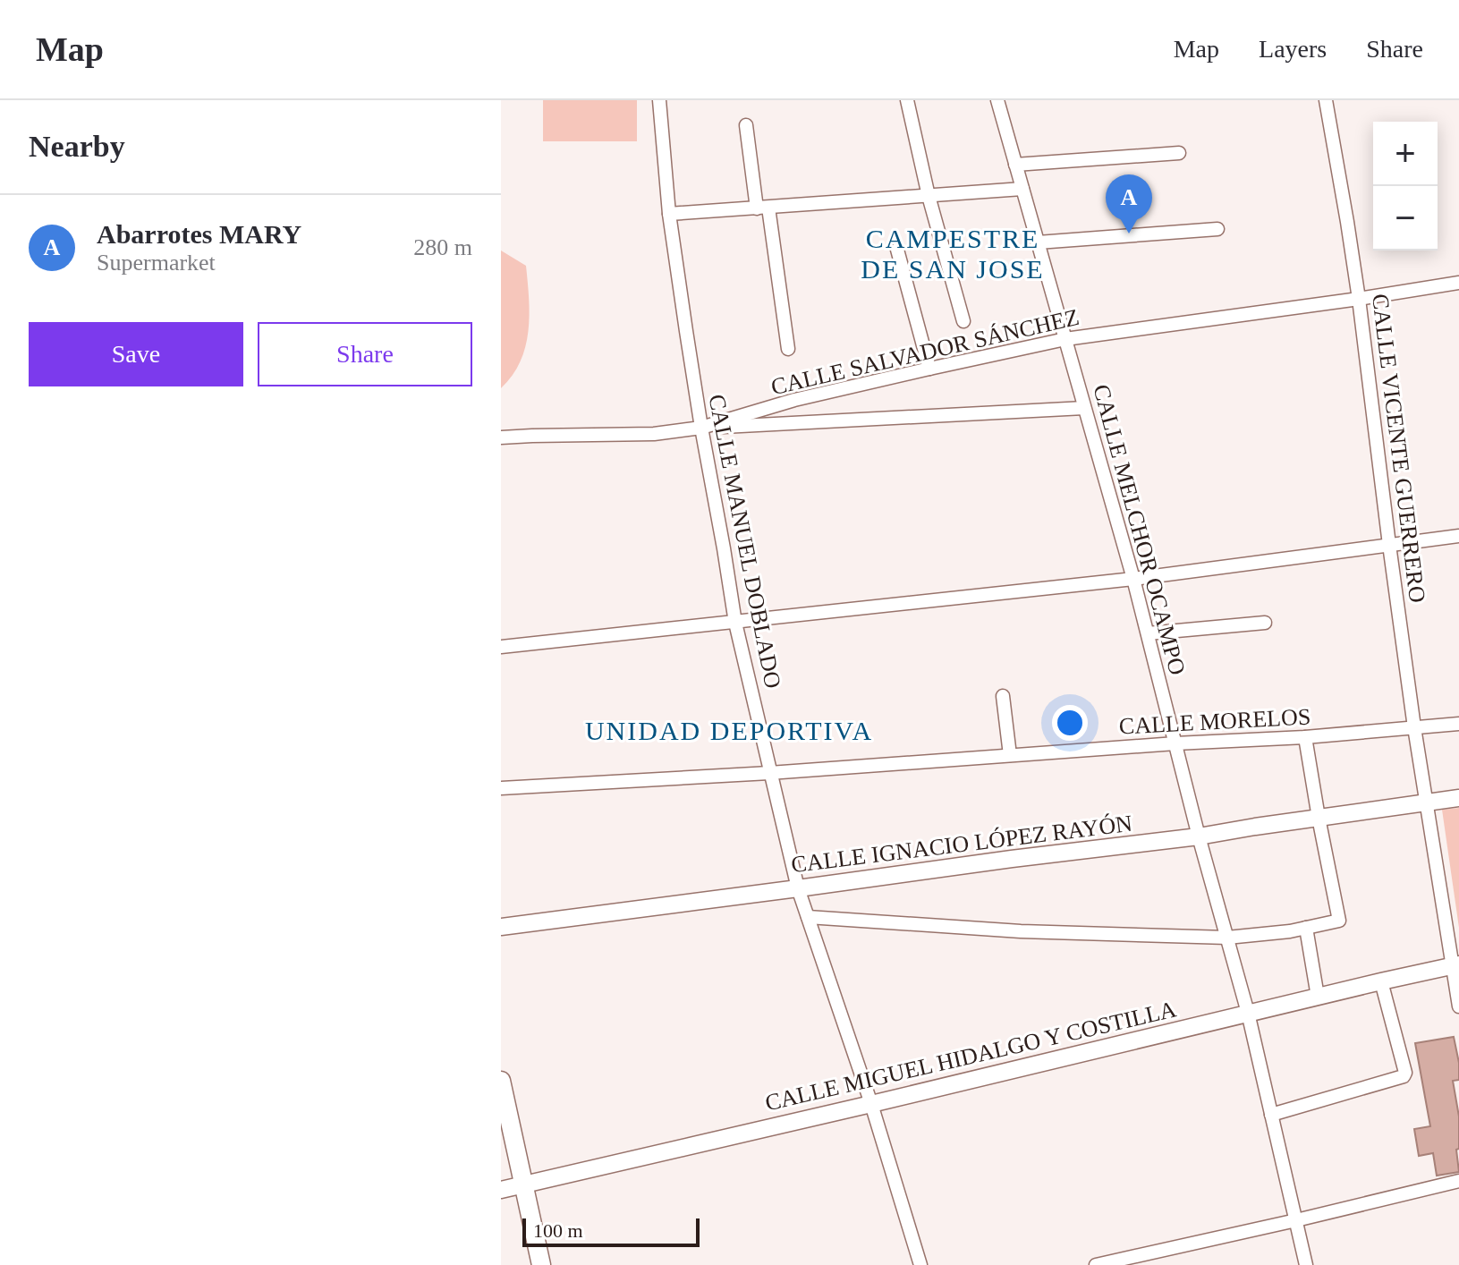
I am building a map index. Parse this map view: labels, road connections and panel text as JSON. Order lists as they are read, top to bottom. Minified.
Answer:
{"streets":{"street":["CALLE SALVADOR SÁNCHEZ","CALLE VICENTE GUERRERO","CALLE MELCHOR OCAMPO","CALLE MANUEL DOBLADO","CALLE MORELOS","CALLE IGNACIO LÓPEZ RAYÓN","CALLE MIGUEL HIDALGO Y COSTILLA"]},"crossings":[["CALLE SALVADOR SÁNCHEZ","CALLE VICENTE GUERRERO"],["CALLE SALVADOR SÁNCHEZ","CALLE MELCHOR OCAMPO"],["CALLE SALVADOR SÁNCHEZ","CALLE MANUEL DOBLADO"],["CALLE VICENTE GUERRERO","CALLE MORELOS"],["CALLE VICENTE GUERRERO","CALLE IGNACIO LÓPEZ RAYÓN"],["CALLE VICENTE GUERRERO","CALLE MIGUEL HIDALGO Y COSTILLA"],["CALLE MELCHOR OCAMPO","CALLE MORELOS"],["CALLE MELCHOR OCAMPO","CALLE IGNACIO LÓPEZ RAYÓN"],["CALLE MELCHOR OCAMPO","CALLE MIGUEL HIDALGO Y COSTILLA"],["CALLE MANUEL DOBLADO","CALLE MORELOS"],["CALLE MANUEL DOBLADO","CALLE IGNACIO LÓPEZ RAYÓN"],["CALLE MANUEL DOBLADO","CALLE MIGUEL HIDALGO Y COSTILLA"]],"districts":["CAMPESTRE DE SAN JOSE","UNIDAD DEPORTIVA"],"scale_bar":"100 m","page":{"header":"Map","nav":["Map","Layers","Share"],"heading":"Nearby","map_buttons":["+","−"],"pins":"A","list":[{"mark":"A","name":"Abarrotes MARY","note":"Supermarket","value":"280 m"}],"buttons":["Save","Share"],"scale":"100 m"}}
